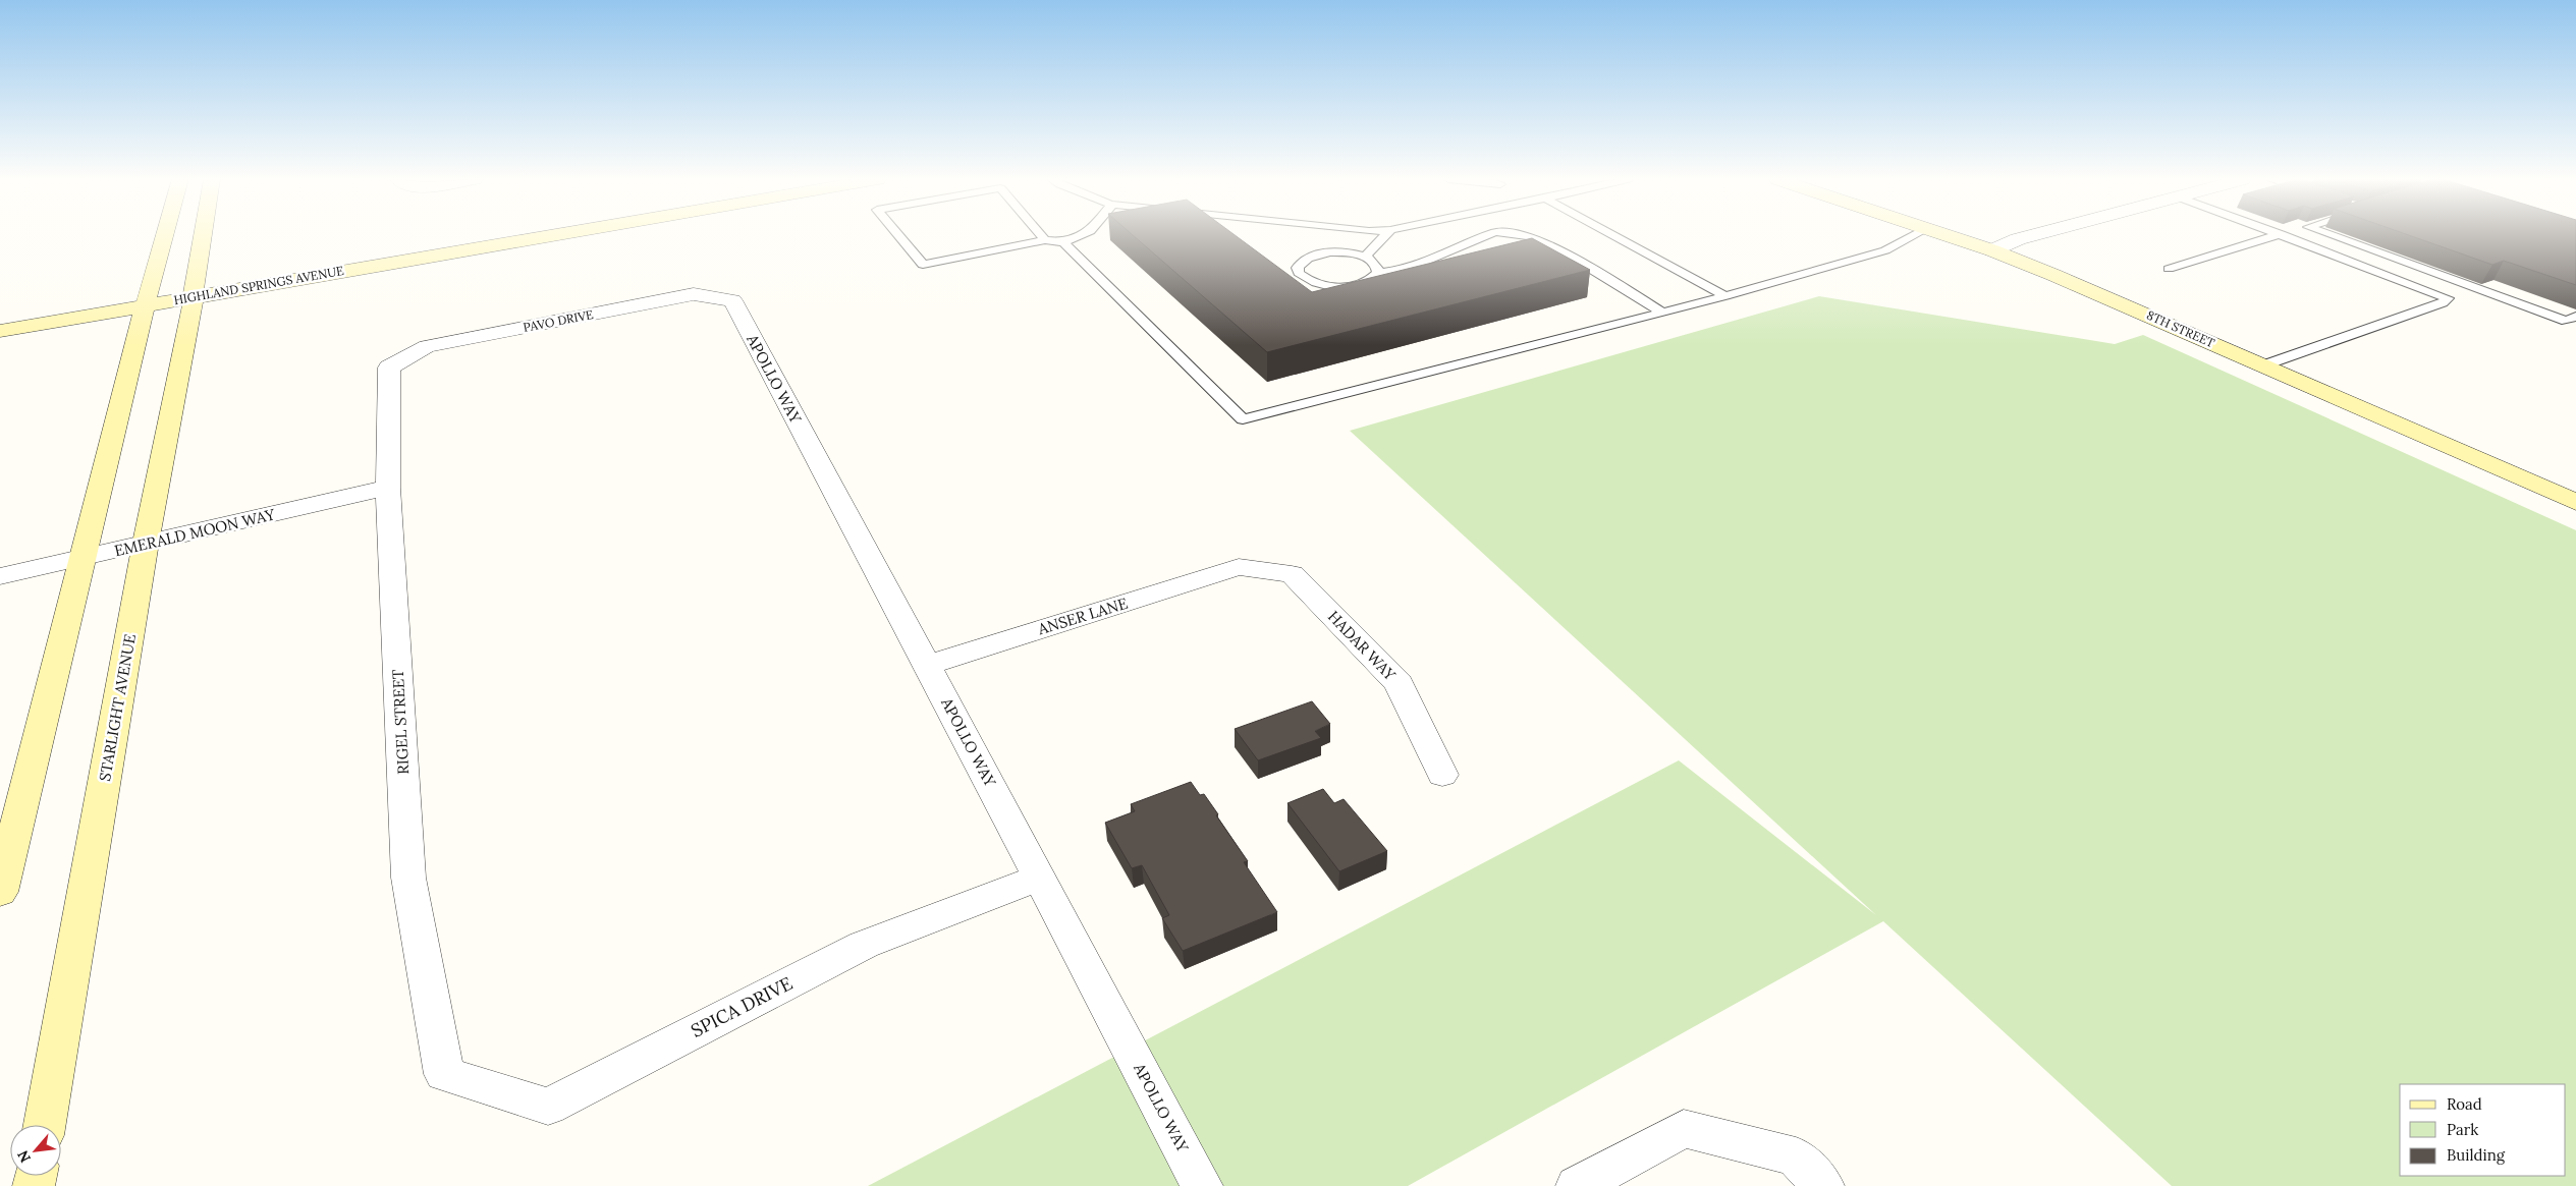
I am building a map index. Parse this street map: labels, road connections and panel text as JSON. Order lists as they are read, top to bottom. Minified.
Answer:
{"streets":{"street":["HIGHLAND SPRINGS AVENUE","PAVO DRIVE","8TH STREET","APOLLO WAY","EMERALD MOON WAY","ANSER LANE","HADAR WAY","STARLIGHT AVENUE","RIGEL STREET","SPICA DRIVE"]},"crossings":[["HIGHLAND SPRINGS AVENUE","STARLIGHT AVENUE"],["PAVO DRIVE","APOLLO WAY"],["PAVO DRIVE","RIGEL STREET"],["APOLLO WAY","ANSER LANE"],["APOLLO WAY","SPICA DRIVE"],["EMERALD MOON WAY","STARLIGHT AVENUE"],["EMERALD MOON WAY","RIGEL STREET"],["ANSER LANE","HADAR WAY"],["RIGEL STREET","SPICA DRIVE"]],"legend":["Road","Park","Building"],"north":"bottom left"}
